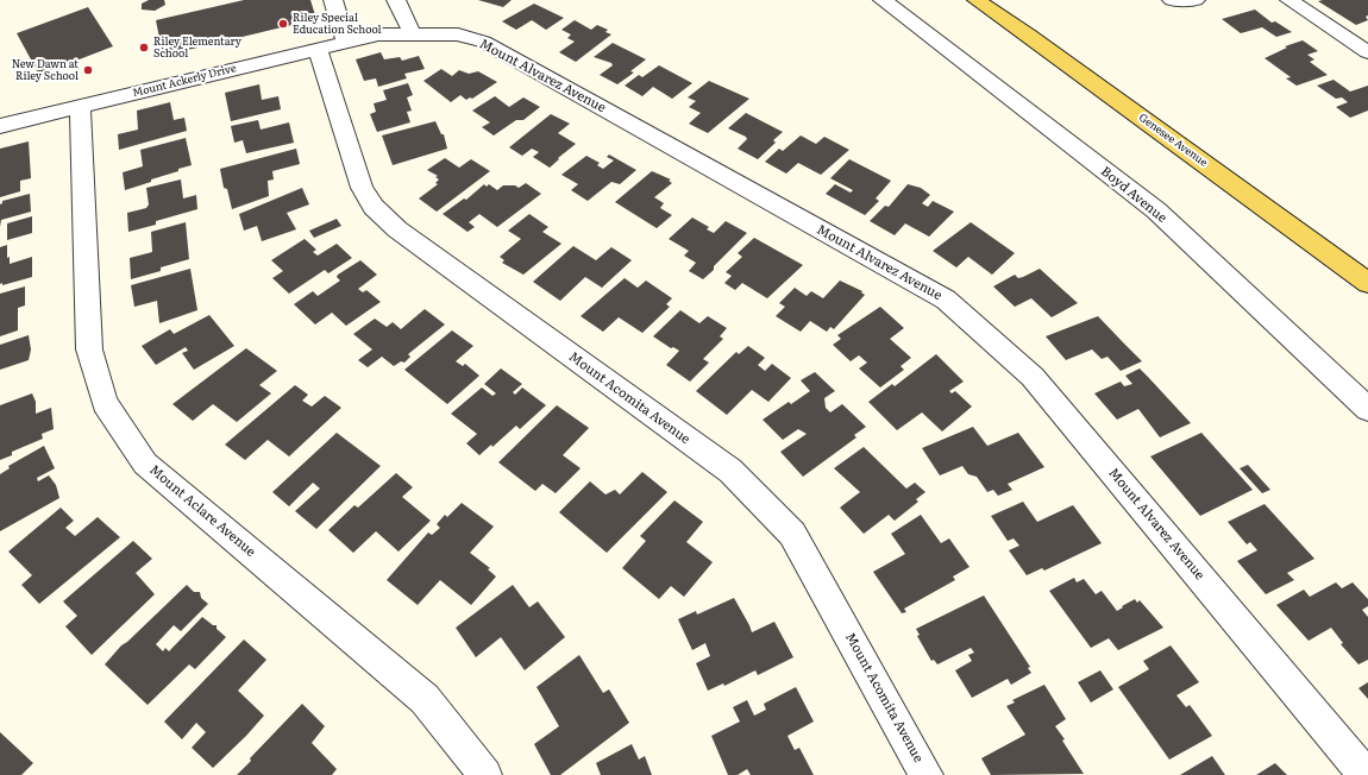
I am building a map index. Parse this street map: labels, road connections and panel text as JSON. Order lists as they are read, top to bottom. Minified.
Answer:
{"streets":{"main road":["Genesee Avenue"],"street":["Mount Alvarez Avenue","Mount Ackerly Drive","Boyd Avenue","Mount Acomita Avenue","Mount Aclare Avenue"]},"crossings":[["Mount Alvarez Avenue","Mount Ackerly Drive"],["Mount Ackerly Drive","Mount Acomita Avenue"],["Mount Ackerly Drive","Mount Aclare Avenue"]],"places":["Riley Special Education School","Riley Elementary School","New Dawn at Riley School"]}
